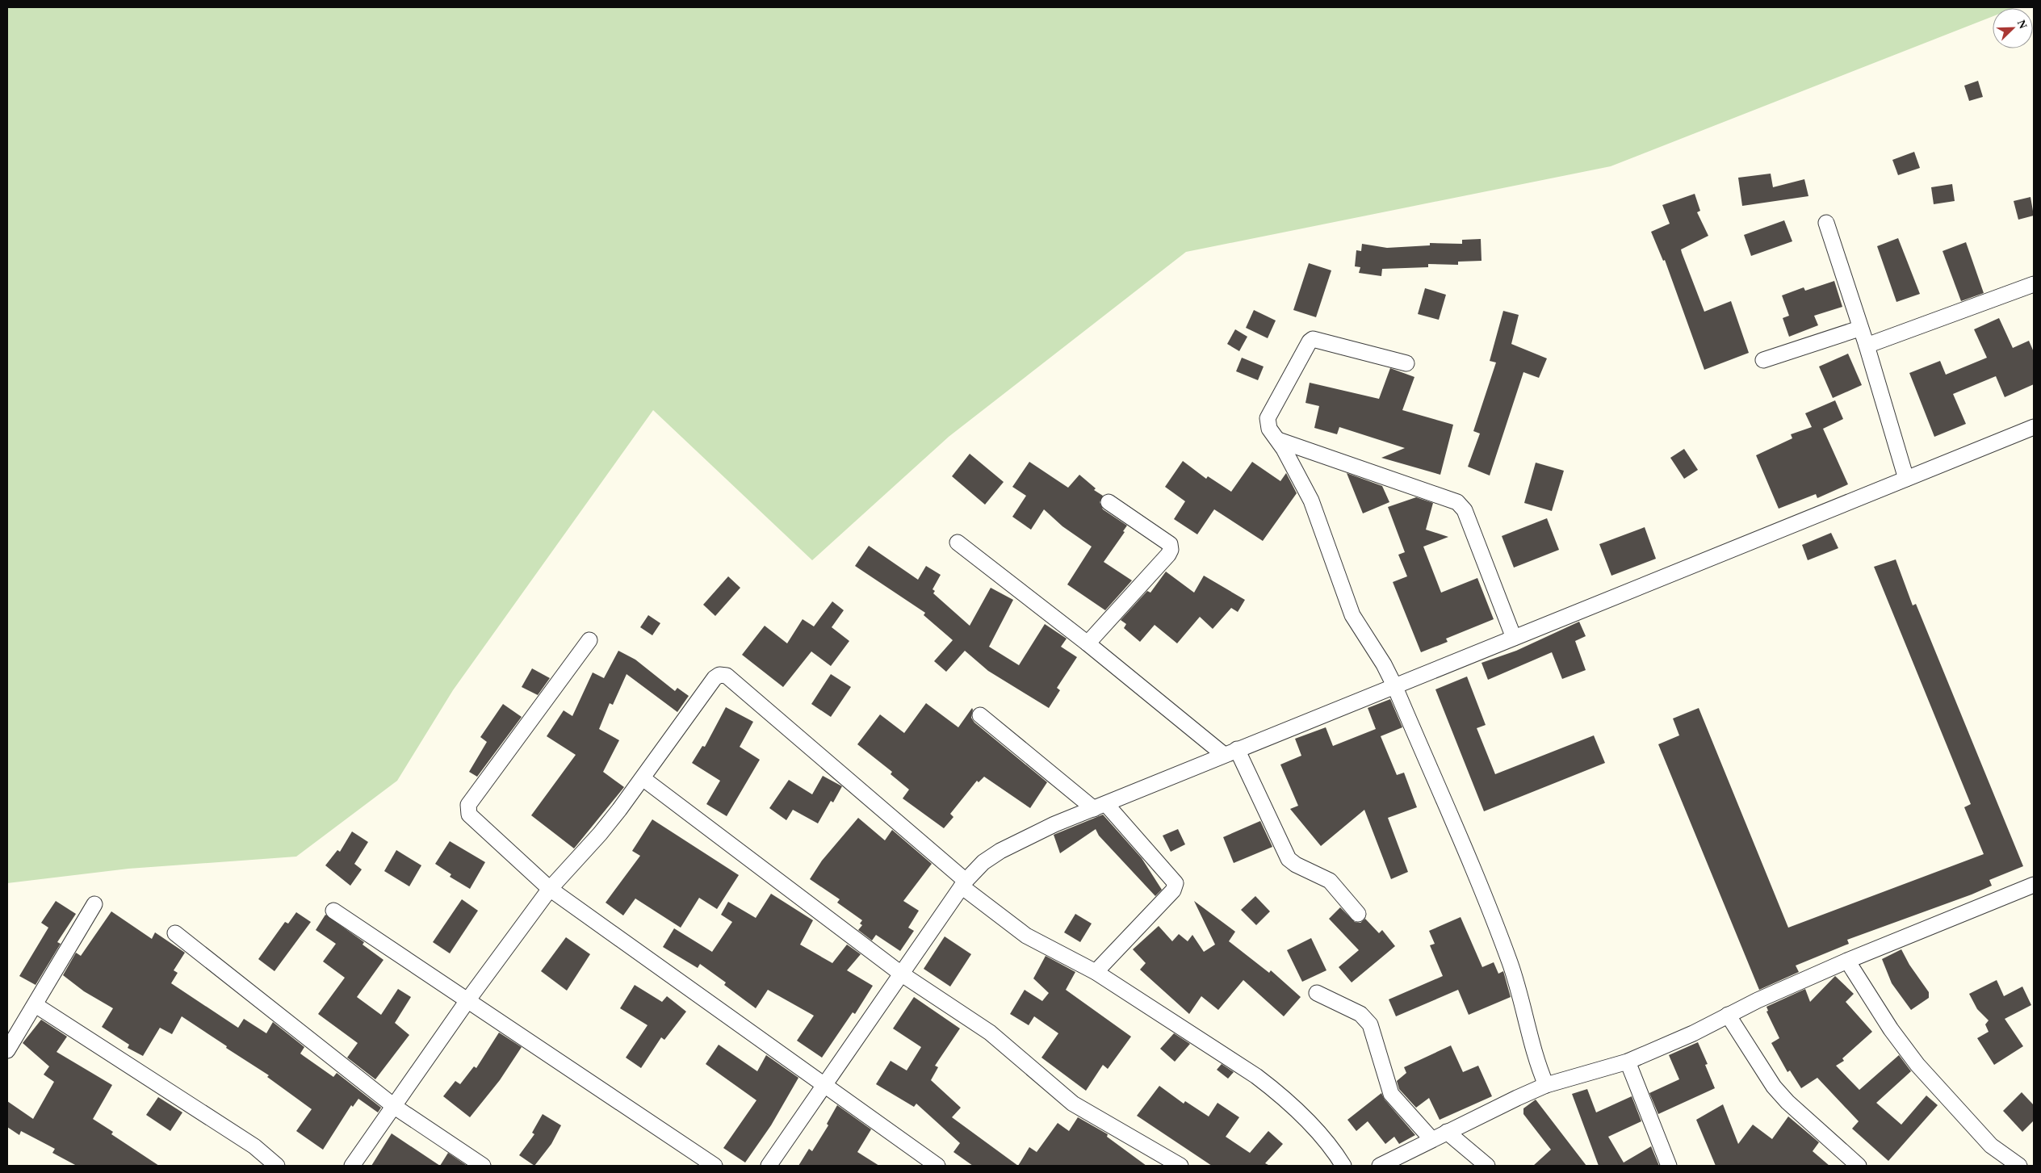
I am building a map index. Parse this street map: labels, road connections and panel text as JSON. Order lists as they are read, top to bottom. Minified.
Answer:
{"north":"top right"}
